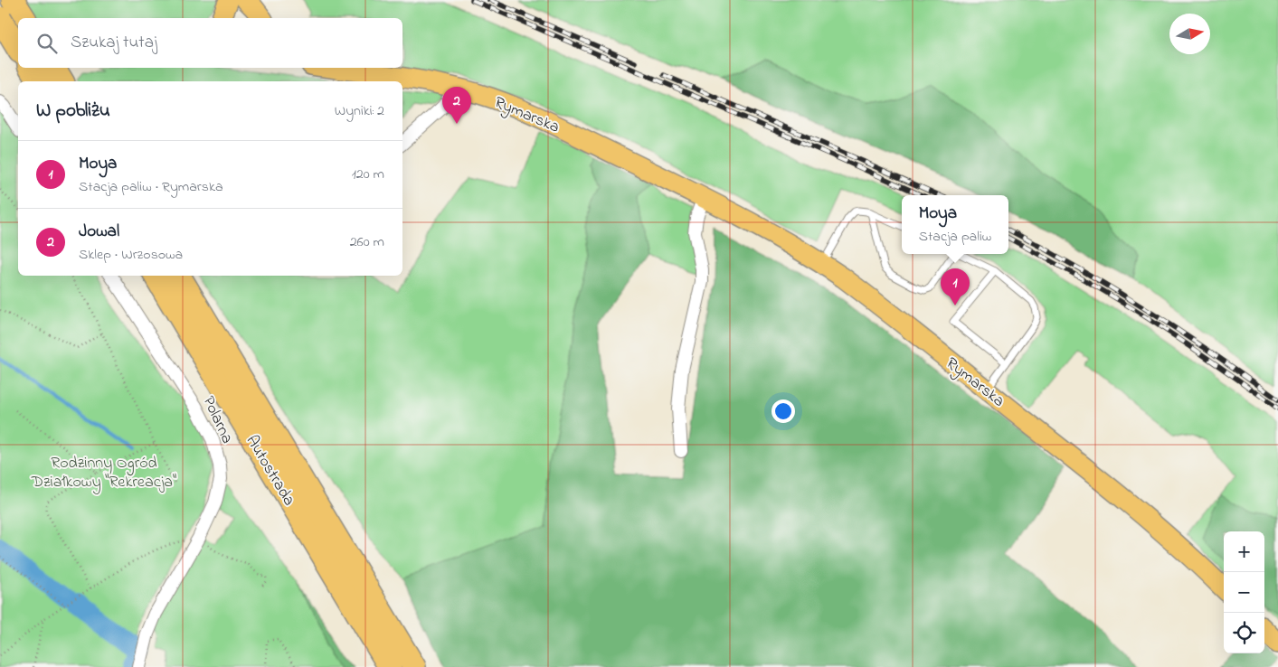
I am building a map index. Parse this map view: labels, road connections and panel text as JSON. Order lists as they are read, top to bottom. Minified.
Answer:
{"streets":{"highway":["Autostrada"],"main road":["Rymarska"],"street":["Polarna"]},"parks":["Rodzinny Ogród Działkowy \"Rekreacja\""],"north":"right","page":{"search":"Szukaj tutaj","heading":["W pobliżu","Wyniki: 2"],"pins":["2","1"],"list":[{"mark":"1","name":"Moya","note":"Stacja paliw · Rymarska","value":"120 m"},{"mark":"2","name":"Jowal","note":"Sklep · Wrzosowa","value":"260 m"}],"popup":["Moya","Stacja paliw"],"map_buttons":["+","−"]}}
